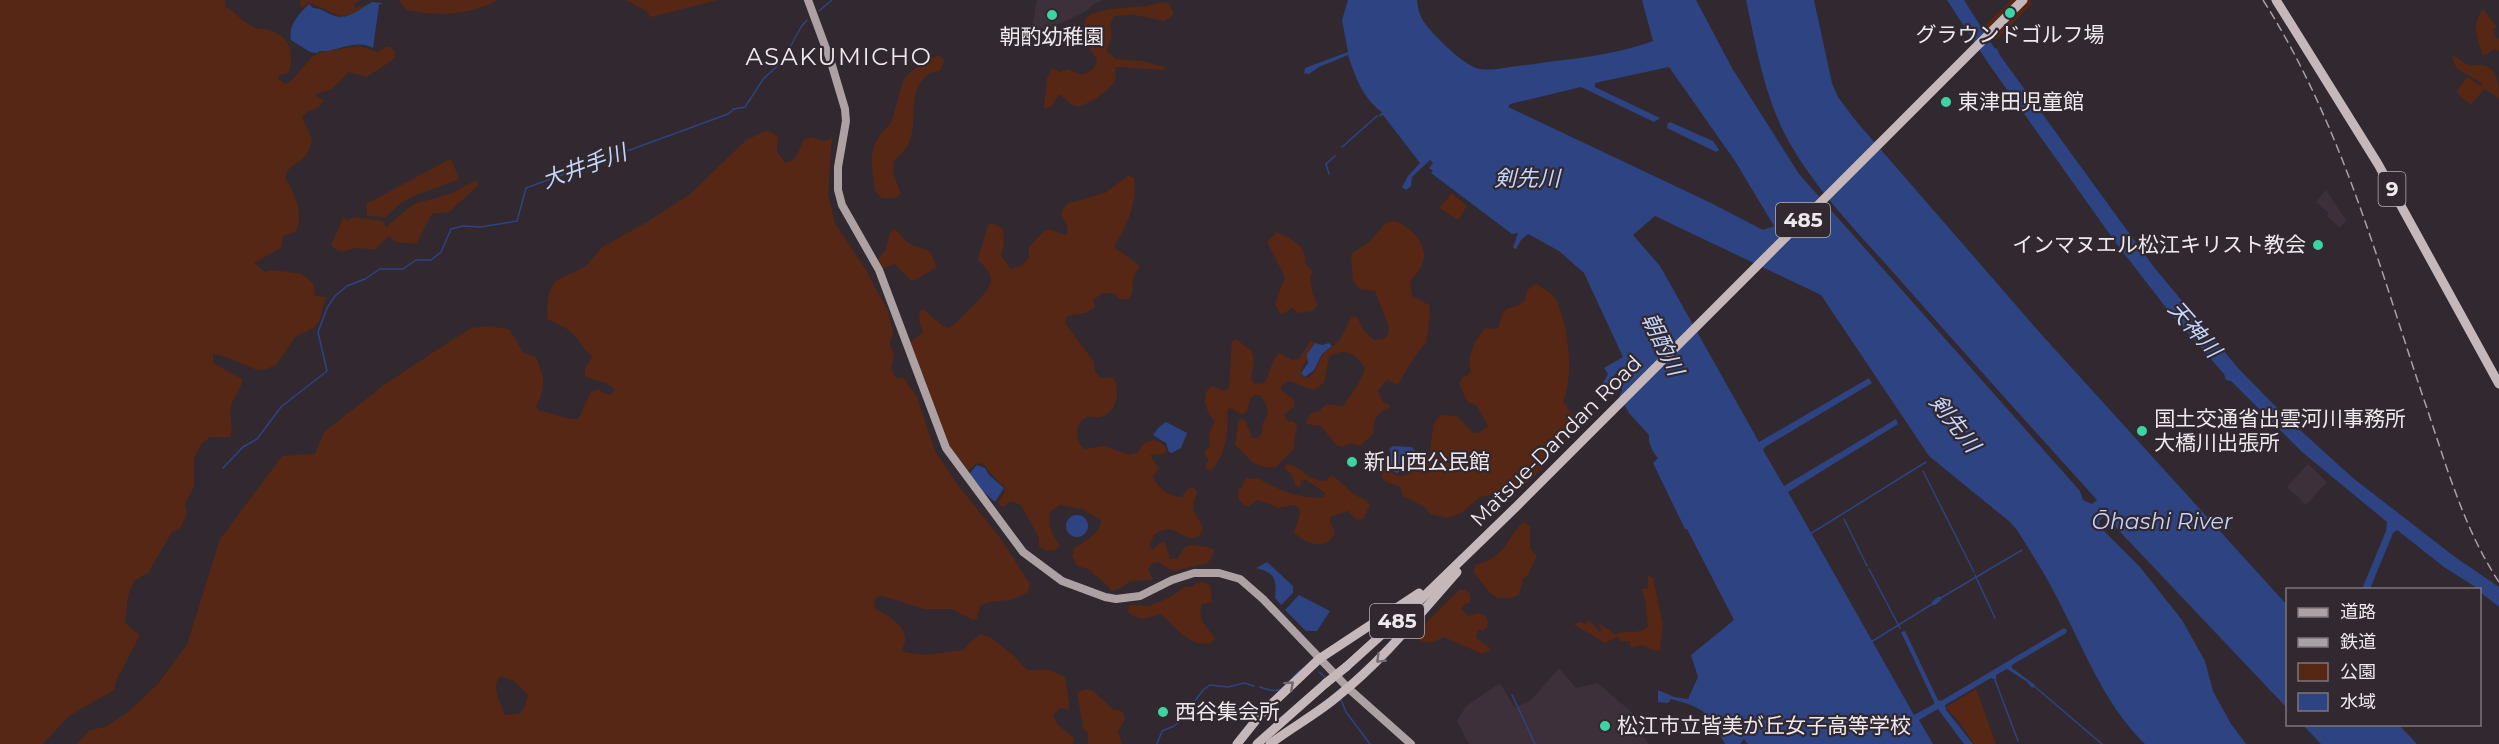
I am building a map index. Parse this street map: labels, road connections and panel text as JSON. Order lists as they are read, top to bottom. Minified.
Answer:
{"streets":{"highway":["9","485","Matsue-Dandan Road"]},"districts":["ASAKUMICHO"],"water":["大井手川","剣先川","天神川","朝酌川","Ōhashi River"],"places":["グラウンドゴルフ場","朝酌幼稚園","東津田児童館","インマヌエル松江キリスト教会","国土交通省出雲河川事務所 大橋川出張所","新山西公民館","西谷集会所","松江市立皆美が丘女子高等学校"],"legend":["道路","鉄道","公園","水域"]}
